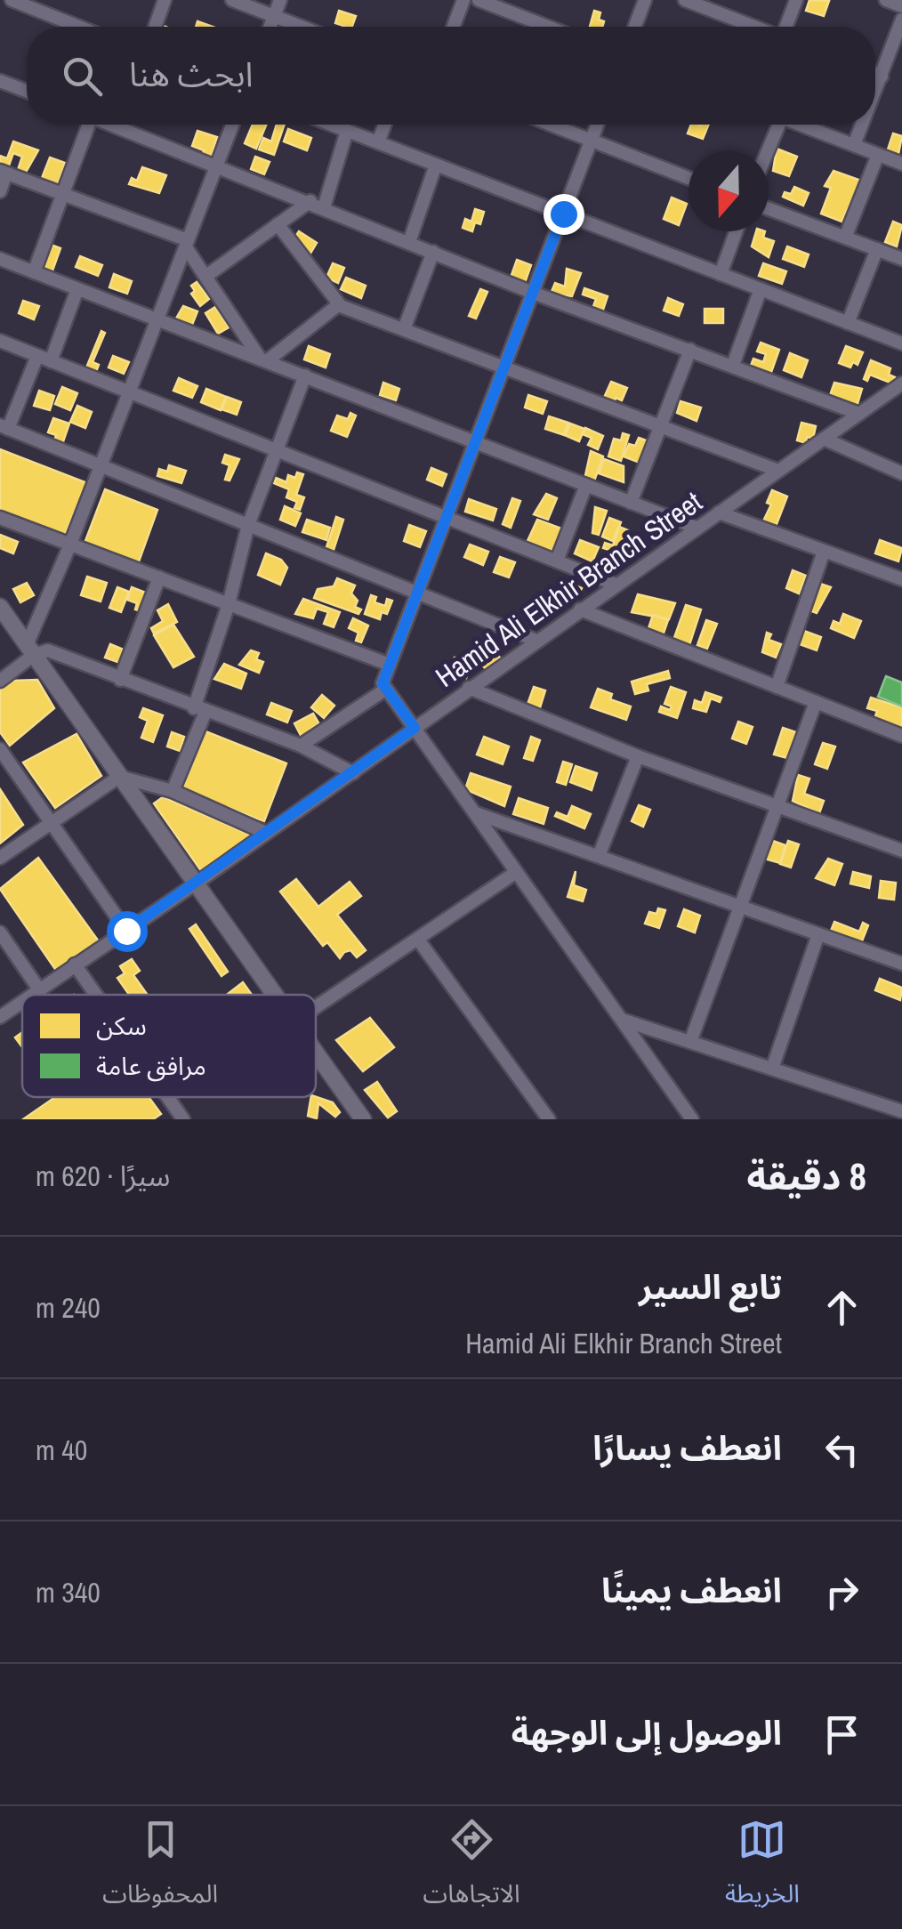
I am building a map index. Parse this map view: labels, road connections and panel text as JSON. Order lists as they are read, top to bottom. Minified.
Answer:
{"streets":{"street":["Hamid Ali Elkhir Branch Street"]},"legend":["سكن","مرافق عامة"],"north":"bottom","page":{"search":"ابحث هنا","heading":["8 دقيقة","سيرًا · 620 m"],"list":[["تابع السير","Hamid Ali Elkhir Branch Street","240 m"],["انعطف يسارًا","40 m"],["انعطف يمينًا","340 m"],"الوصول إلى الوجهة"],"nav":["الخريطة","الاتجاهات","المحفوظات"]}}
